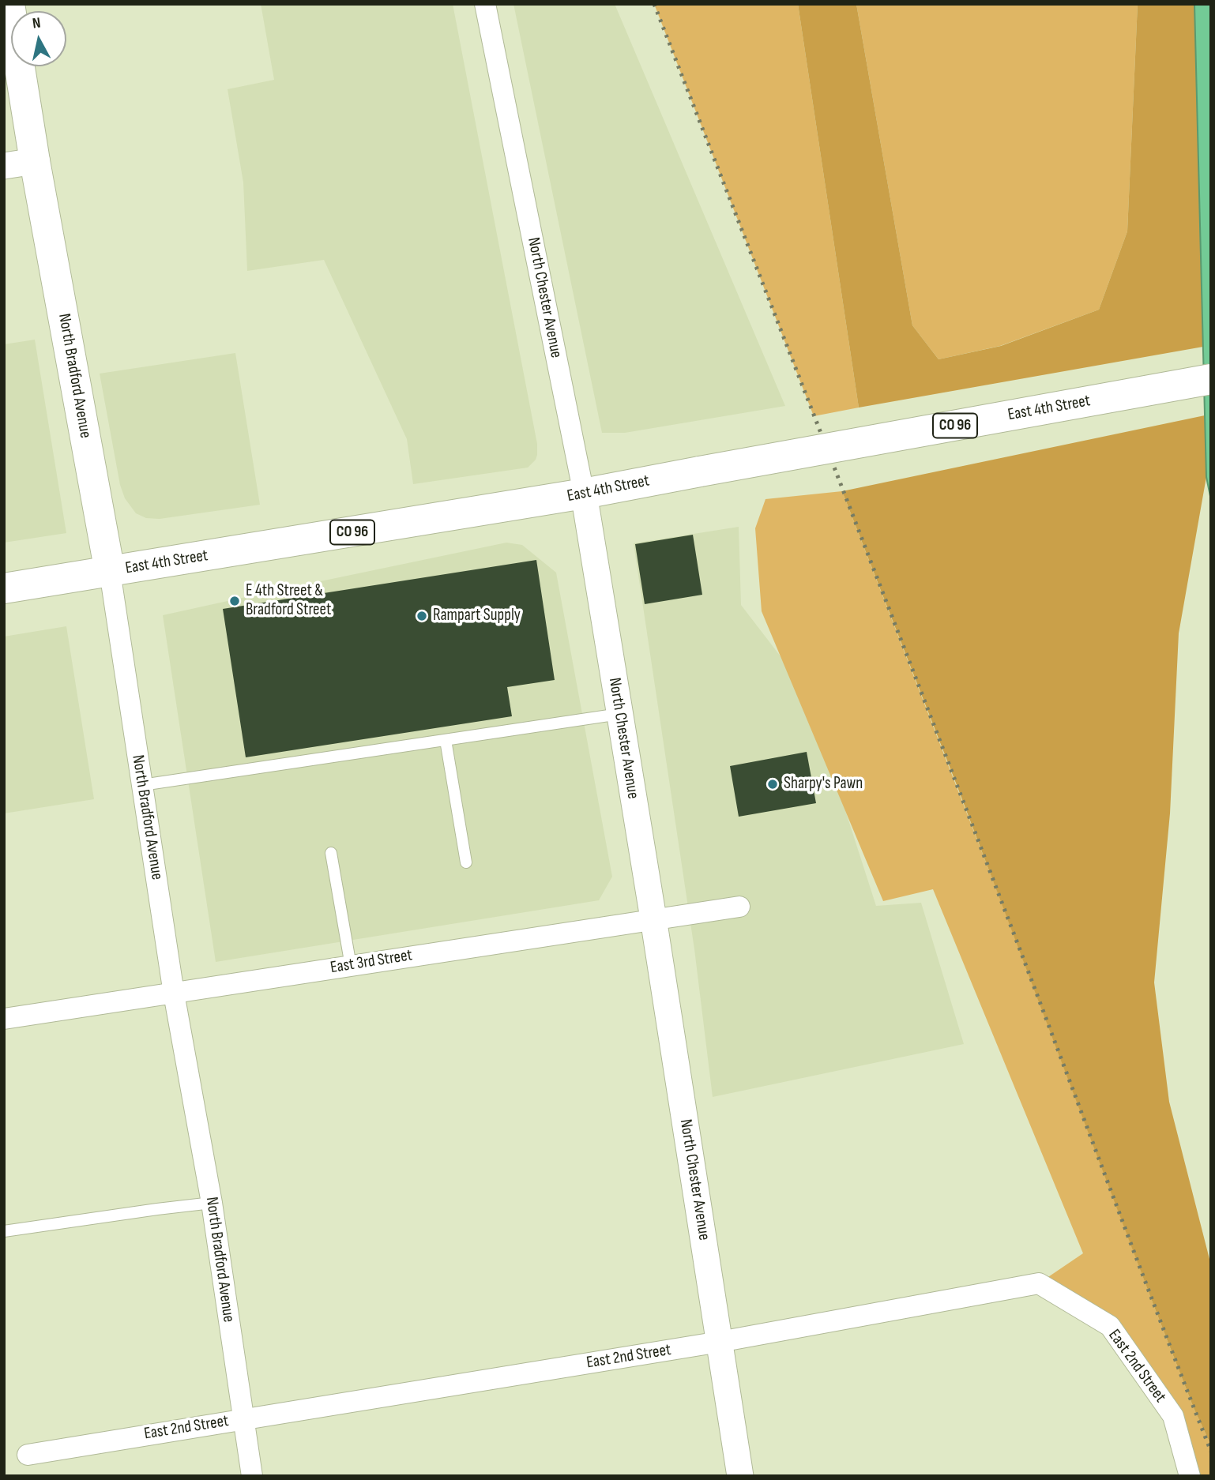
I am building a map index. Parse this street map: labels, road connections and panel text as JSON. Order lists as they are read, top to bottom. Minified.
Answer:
{"streets":{"main road":["North Bradford Avenue","East 4th Street","CO 96"],"street":["North Chester Avenue","East 3rd Street","East 2nd Street"]},"crossings":[["North Chester Avenue","East 4th Street"],["North Chester Avenue","East 3rd Street"],["North Chester Avenue","East 2nd Street"],["North Bradford Avenue","East 4th Street"],["North Bradford Avenue","East 3rd Street"],["North Bradford Avenue","East 2nd Street"]],"places":["E 4th Street & Bradford Street","Rampart Supply","Sharpy's Pawn"],"north":"top"}
